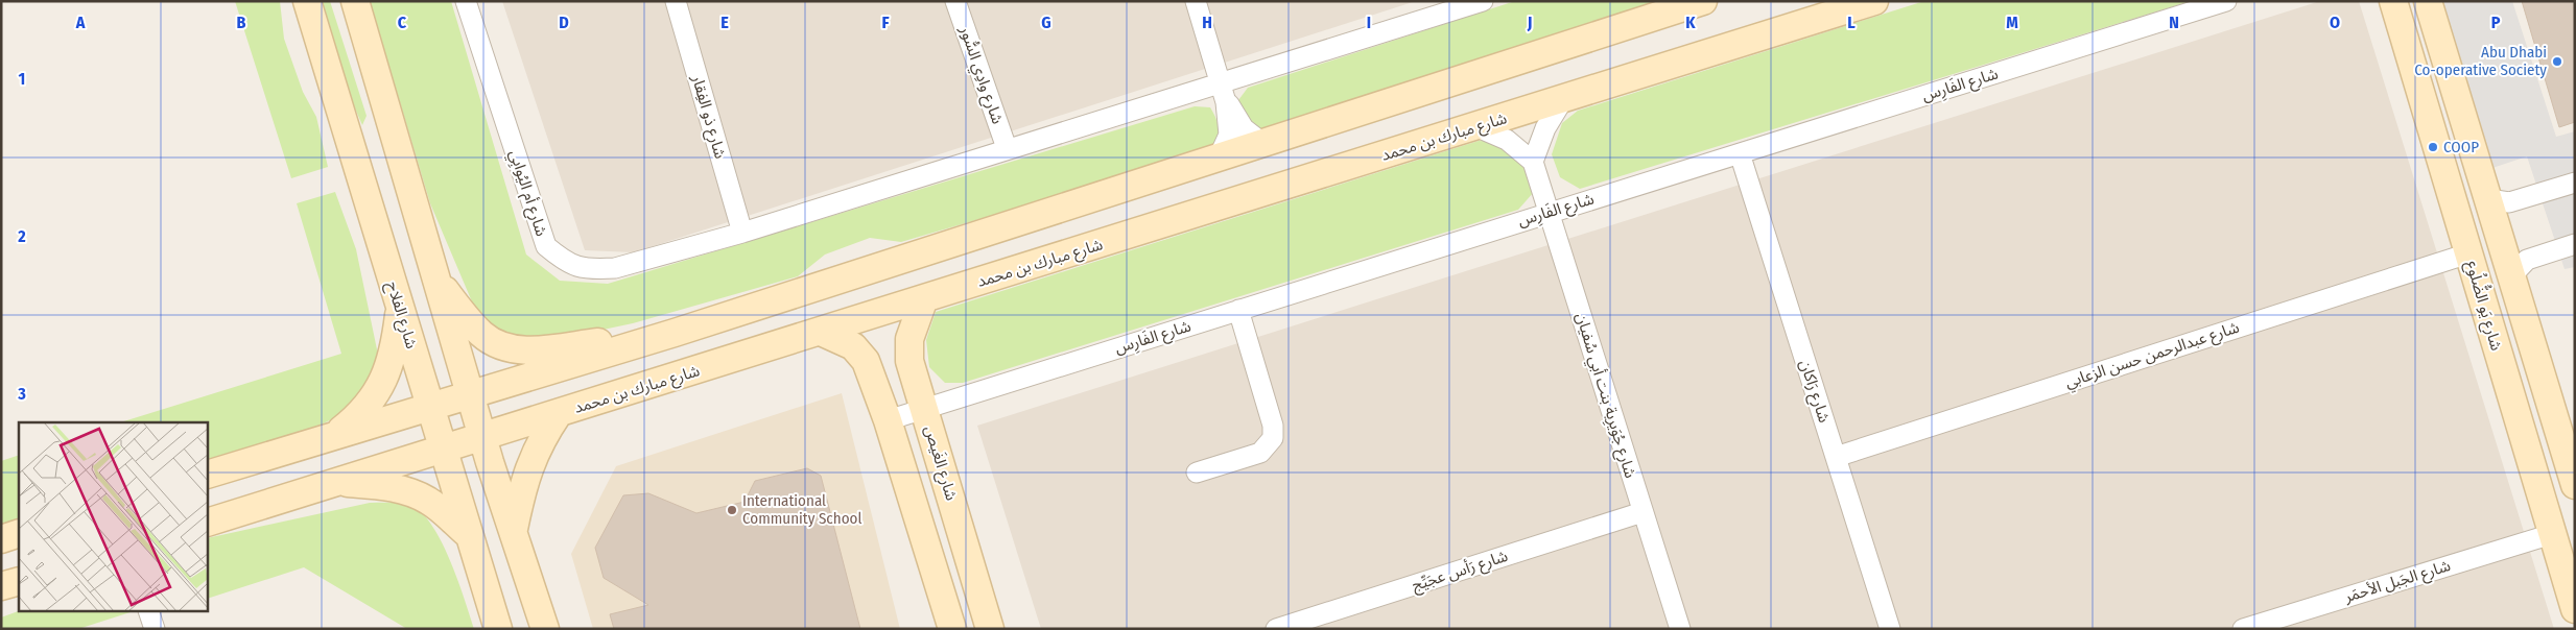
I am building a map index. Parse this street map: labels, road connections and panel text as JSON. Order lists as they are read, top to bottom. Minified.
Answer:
{"streets":{"main road":["شارع مبارك بن محمد","شارع يَو الضُّلُوع","شارع الفلاح","شارع الغَيص"],"street":["شارع وادِي السُّور","شارع الفَارِس","شارع ذو الفِقار","شارع أم اليُوابِي","شارع عبدالرحمن حسن الزعابي","شارع رَاكان","شارع جُوَيرِية بنت أبي سُفيان","شارع رَأس عجَيِّج","شارع الجَبل الأحمَر"]},"crossings":[["شارع وادِي السُّور","شارع أم اليُوابِي"],["شارع الفَارِس","شارع رَاكان"],["شارع الفَارِس","شارع جُوَيرِية بنت أبي سُفيان"],["شارع الفَارِس","شارع الغَيص"],["شارع ذو الفِقار","شارع أم اليُوابِي"],["شارع مبارك بن محمد","شارع الفلاح"],["شارع مبارك بن محمد","شارع الغَيص"],["شارع يَو الضُّلُوع","شارع عبدالرحمن حسن الزعابي"],["شارع يَو الضُّلُوع","شارع الجَبل الأحمَر"],["شارع عبدالرحمن حسن الزعابي","شارع رَاكان"],["شارع جُوَيرِية بنت أبي سُفيان","شارع رَأس عجَيِّج"]],"places":["Abu Dhabi Co-operative Society","COOP","International Community School"],"grid":{"columns":["A","B","C","D","E","F","G","H","I","J","K","L","M","N","O","P"],"rows":["1","2","3"]}}
